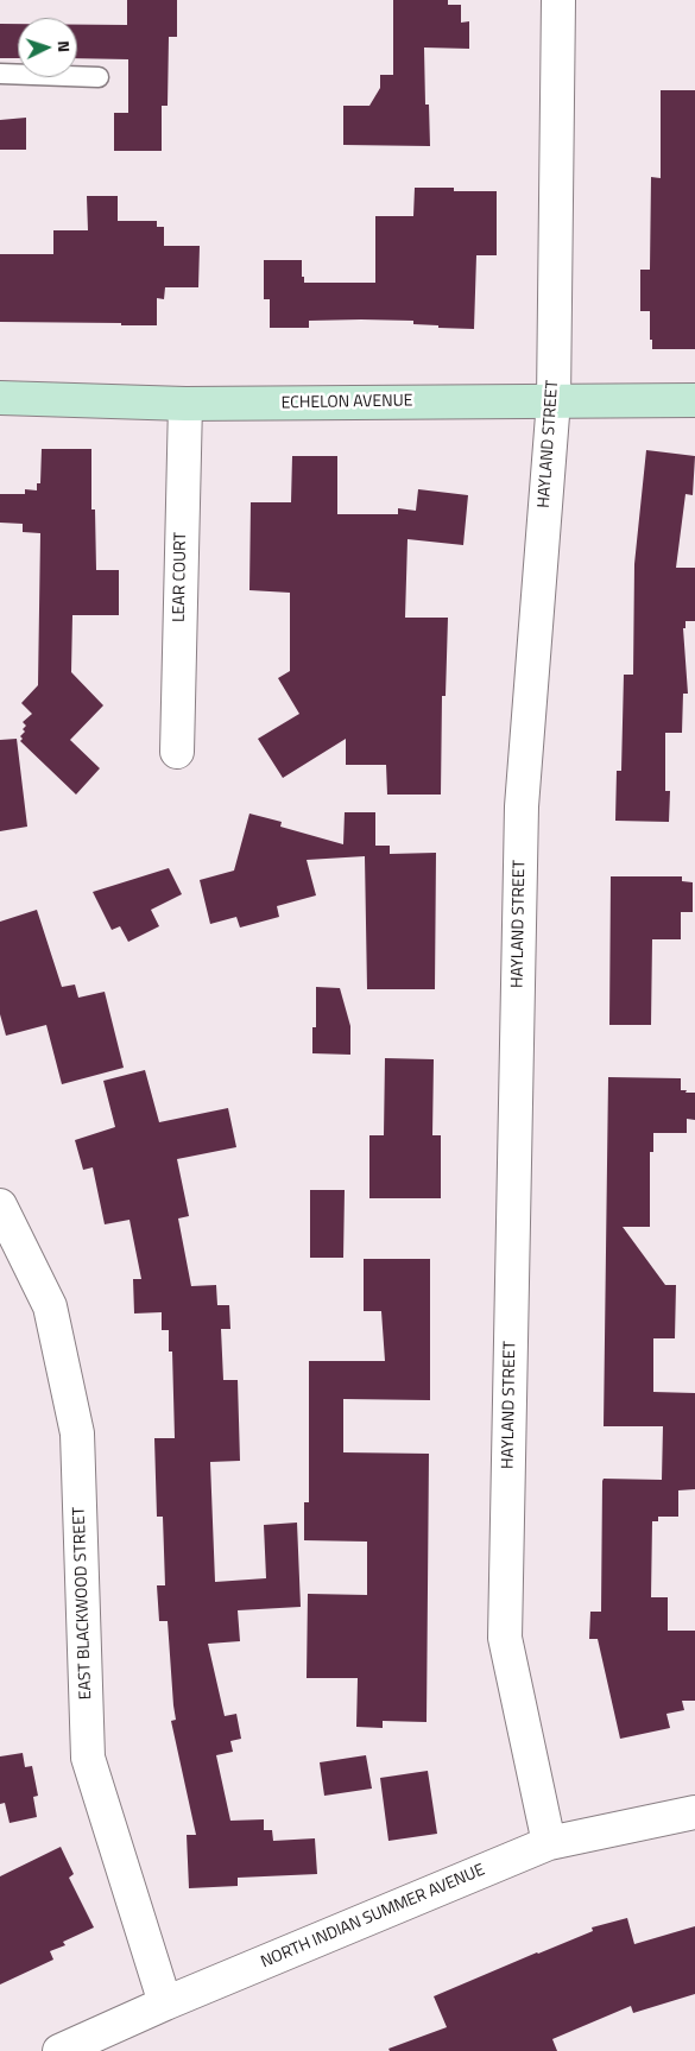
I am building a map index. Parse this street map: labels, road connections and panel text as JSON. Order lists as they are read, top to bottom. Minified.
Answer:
{"streets":{"street":["ECHELON AVENUE","HAYLAND STREET","LEAR COURT","EAST BLACKWOOD STREET","NORTH INDIAN SUMMER AVENUE"]},"crossings":[["ECHELON AVENUE","HAYLAND STREET"],["ECHELON AVENUE","LEAR COURT"],["HAYLAND STREET","NORTH INDIAN SUMMER AVENUE"],["EAST BLACKWOOD STREET","NORTH INDIAN SUMMER AVENUE"]],"north":"right"}
